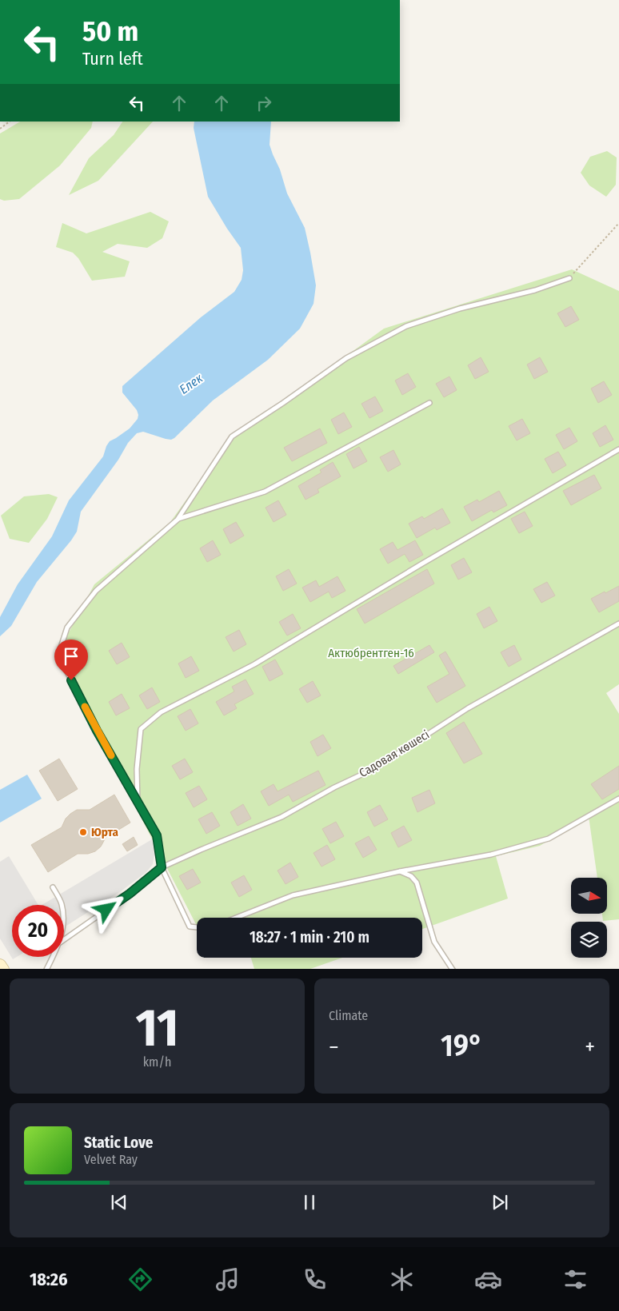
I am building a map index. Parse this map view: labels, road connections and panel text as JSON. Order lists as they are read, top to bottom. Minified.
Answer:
{"streets":{"lane":["Садовая көшесі"]},"water":["Елек"],"parks":["Актюбрентген-16"],"places":["Юрта"],"north":"right","page":{"turn":["50 m","Turn left"],"limit":"20","trip":"18:27 · 1 min · 210 m","tile":[["11","km/h"],"Climate"],"heat":["−","19°","+"],"song":["Static Love","Velvet Ray"],"tabs":"18:26"}}
